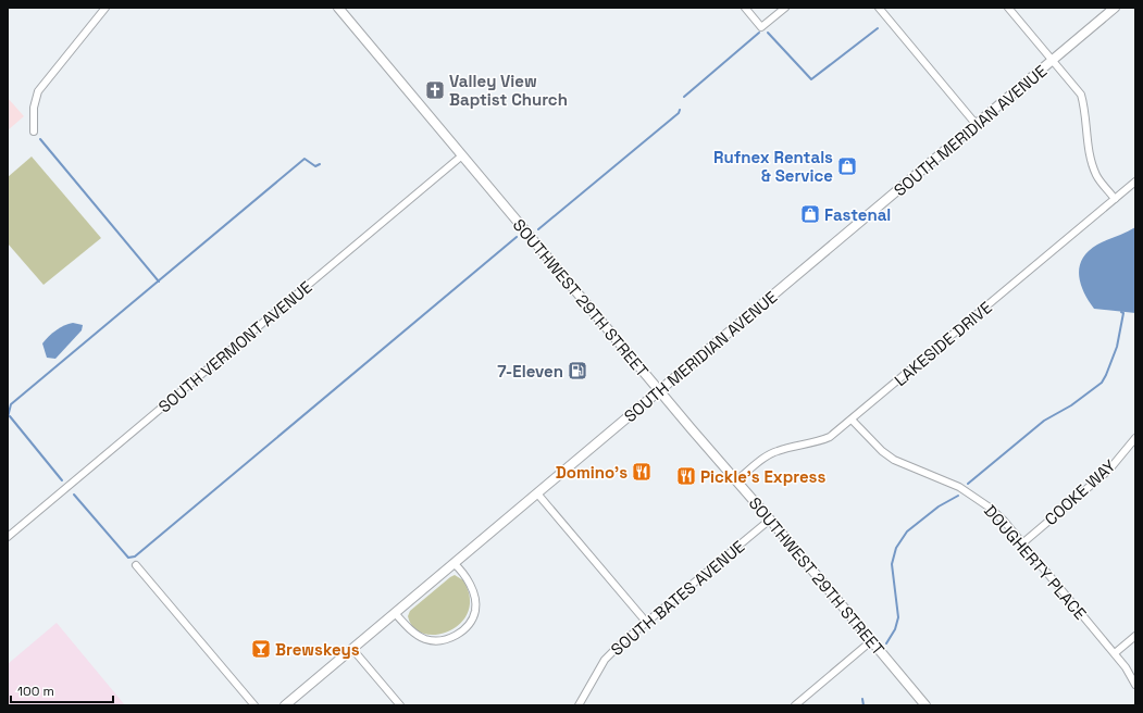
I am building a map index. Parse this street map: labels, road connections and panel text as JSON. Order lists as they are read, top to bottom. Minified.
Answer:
{"streets":{"main road":["SOUTH MERIDIAN AVENUE","SOUTHWEST 29TH STREET"],"street":["LAKESIDE DRIVE","SOUTH VERMONT AVENUE","COOKE WAY","DOUGHERTY PLACE","SOUTH BATES AVENUE"]},"crossings":[["SOUTH MERIDIAN AVENUE","SOUTHWEST 29TH STREET"],["SOUTHWEST 29TH STREET","LAKESIDE DRIVE"],["SOUTHWEST 29TH STREET","SOUTH VERMONT AVENUE"],["SOUTHWEST 29TH STREET","SOUTH BATES AVENUE"],["LAKESIDE DRIVE","DOUGHERTY PLACE"],["COOKE WAY","DOUGHERTY PLACE"]],"places":{"church":["Valley View Baptist Church"],"shop":["Rufnex Rentals & Service","Fastenal"],"fuel station":["7-Eleven"],"restaurant":["Domino's","Pickle's Express"],"bar":["Brewskeys"]},"scale_bar":"100 m"}
